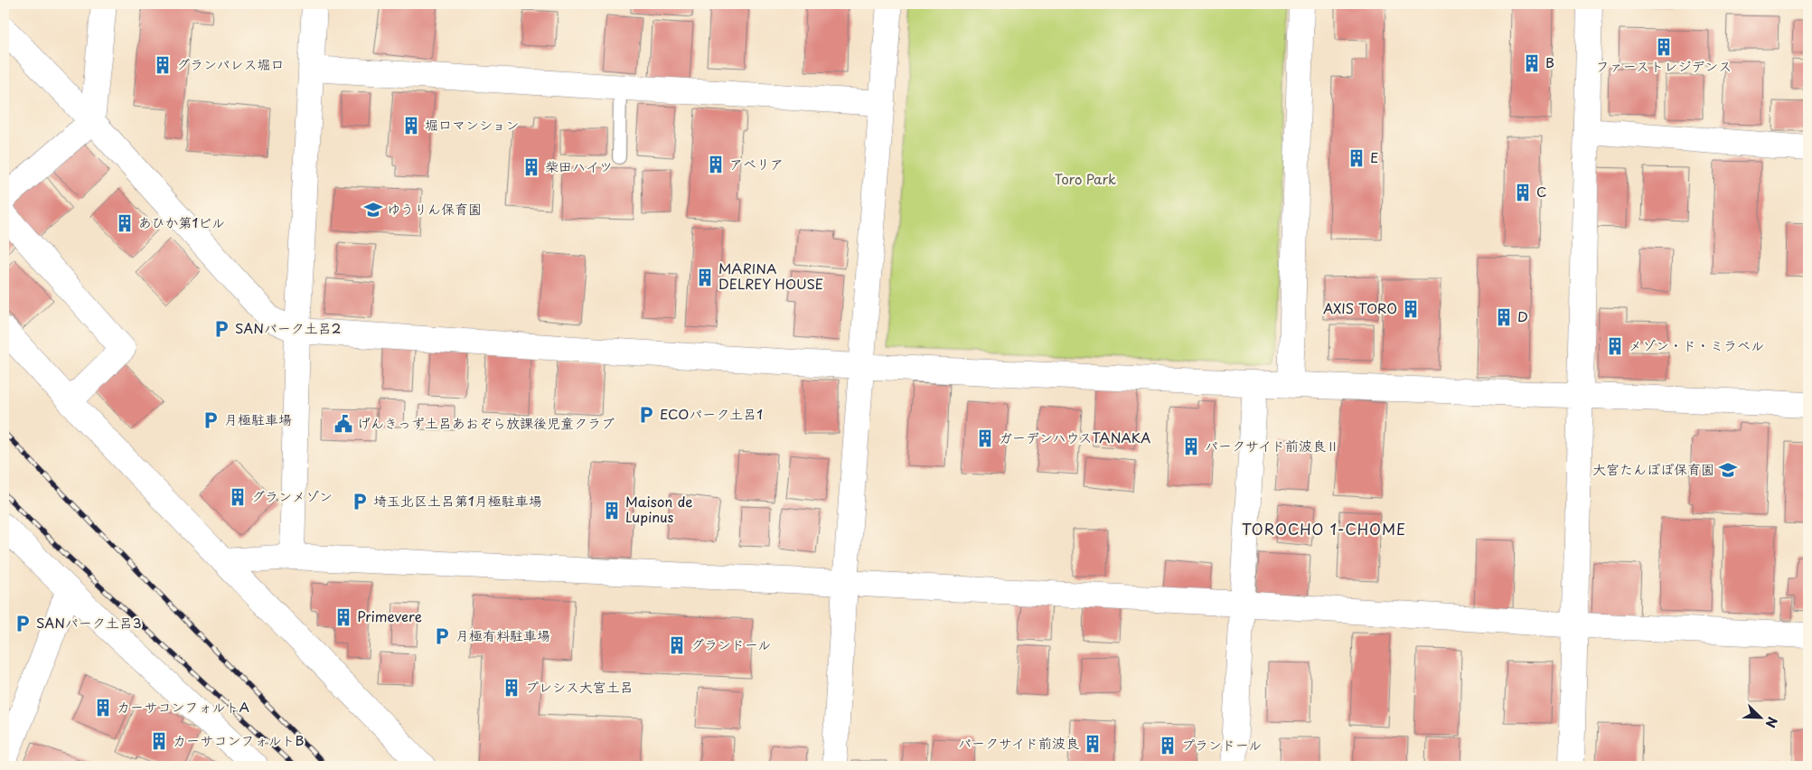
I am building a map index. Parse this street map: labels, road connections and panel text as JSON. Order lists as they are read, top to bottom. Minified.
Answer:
{"districts":["TOROCHO 1-CHOME"],"parks":["Toro Park"],"places":{"building":["ファーストレジデンス","B","グランパレス堀口","堀口マンション","E","アベリア","柴田ハイツ","C","あひか第1ビル","MARINA DELREY HOUSE","AXIS TORO","D","メゾン・ド・ミラベル","ガーデンハウスTANAKA","パークサイド前波良Ⅱ","グランメゾン","Maison de Lupinus","Primevere","グランドール","プレシス大宮土呂","カーサコンフォルトA","カーサコンフォルトB","パークサイド前波良","プランドール"],"school or university":["ゆうりん保育園","大宮たんぽぽ保育園"],"parking":["SANパーク土呂2","ECOパーク土呂1","月極駐車場","埼玉北区土呂第1月極駐車場","SANパーク土呂3","月極有料駐車場"],"public building":["げんきっず土呂あおぞら放課後児童クラブ"]},"north":"bottom right"}
